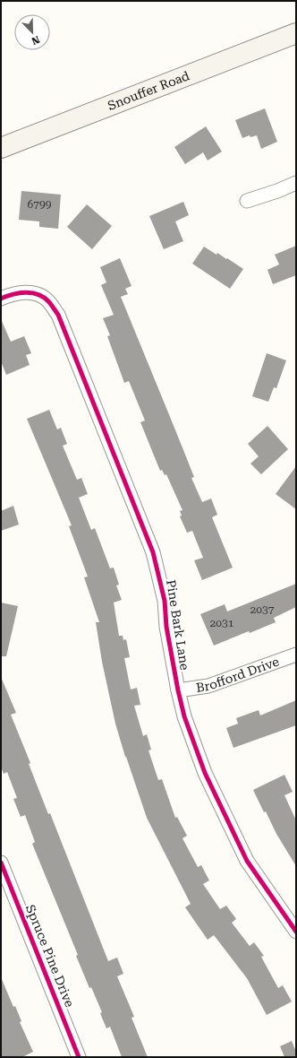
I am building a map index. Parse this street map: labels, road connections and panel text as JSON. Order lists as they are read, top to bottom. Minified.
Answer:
{"streets":{"main road":["Snouffer Road"],"street":["Pine Bark Lane","Brofford Drive","Spruce Pine Drive"]},"crossings":[["Pine Bark Lane","Brofford Drive"]],"house_numbers":["6799","2037","2031"],"north":"bottom right"}
